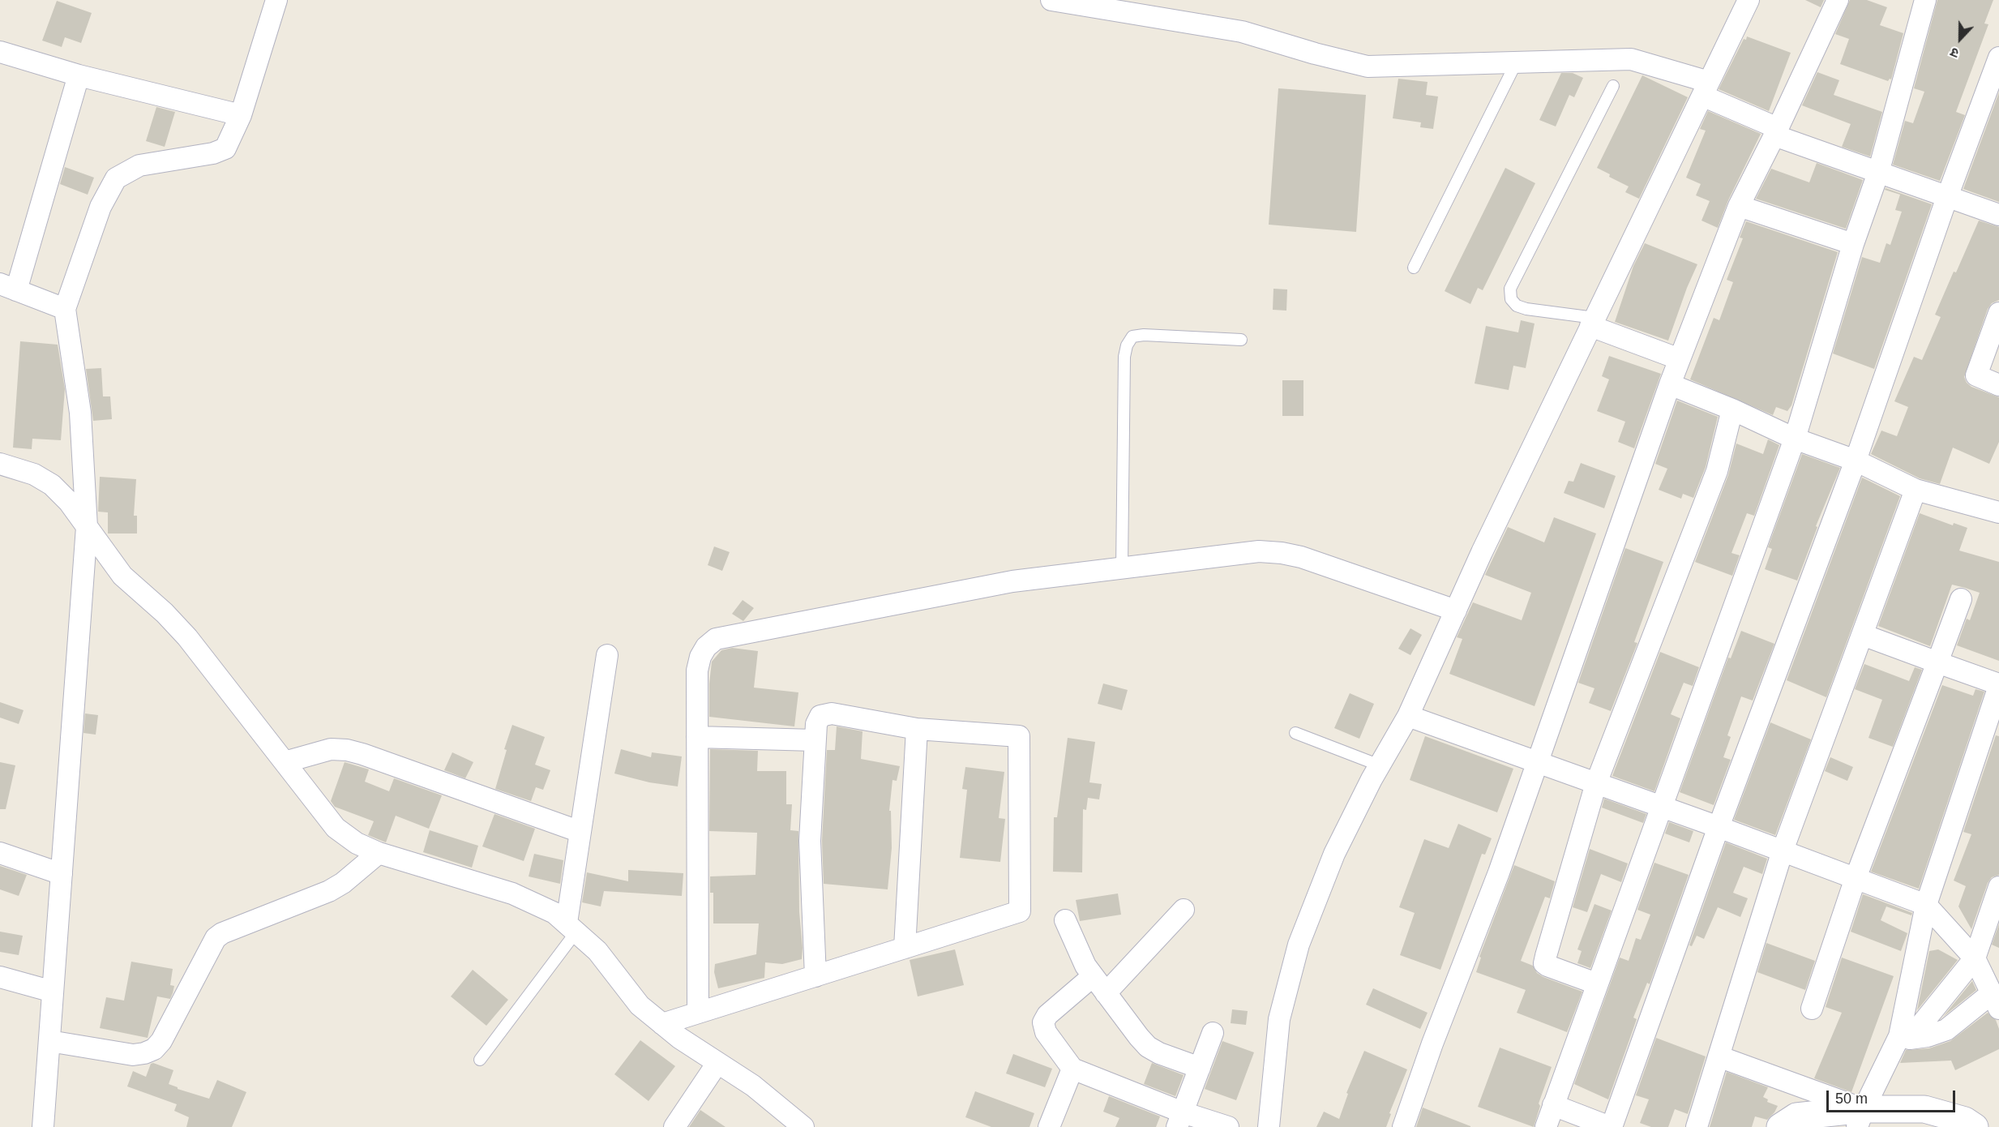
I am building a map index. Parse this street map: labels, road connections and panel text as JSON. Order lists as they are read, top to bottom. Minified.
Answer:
{"scale_bar":"50 m","north":"bottom"}
